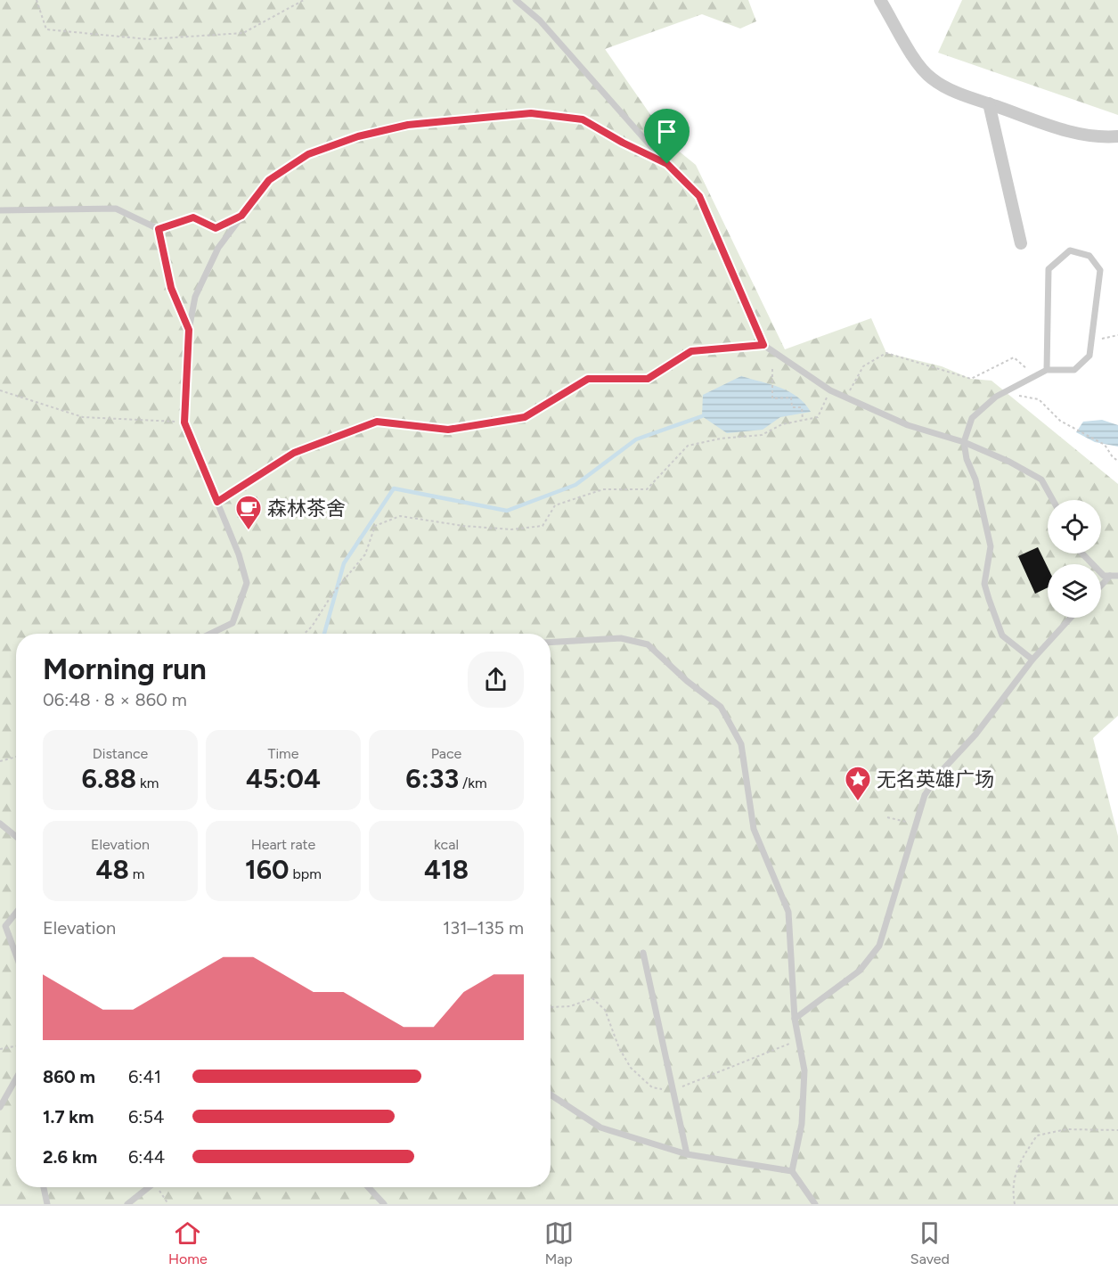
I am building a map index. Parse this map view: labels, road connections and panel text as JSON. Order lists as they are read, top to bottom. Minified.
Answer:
{"places":{"cafe":["森林茶舍"],"place":["无名英雄广场"]},"page":{"heading":["Morning run","06:48 · 8 × 860 m"],"stats":[["Distance","6.88 km"],["Time","45:04"],["Pace","6:33 /km"],["Elevation","48 m"],["Heart rate","160 bpm"],["kcal","418"]],"chart":["Elevation","131–135 m"],"list":[{"name":"860 m","note":"6:41"},{"name":"1.7 km","note":"6:54"},{"name":"2.6 km","note":"6:44"}],"tabs":["Home","Map","Saved"]}}
